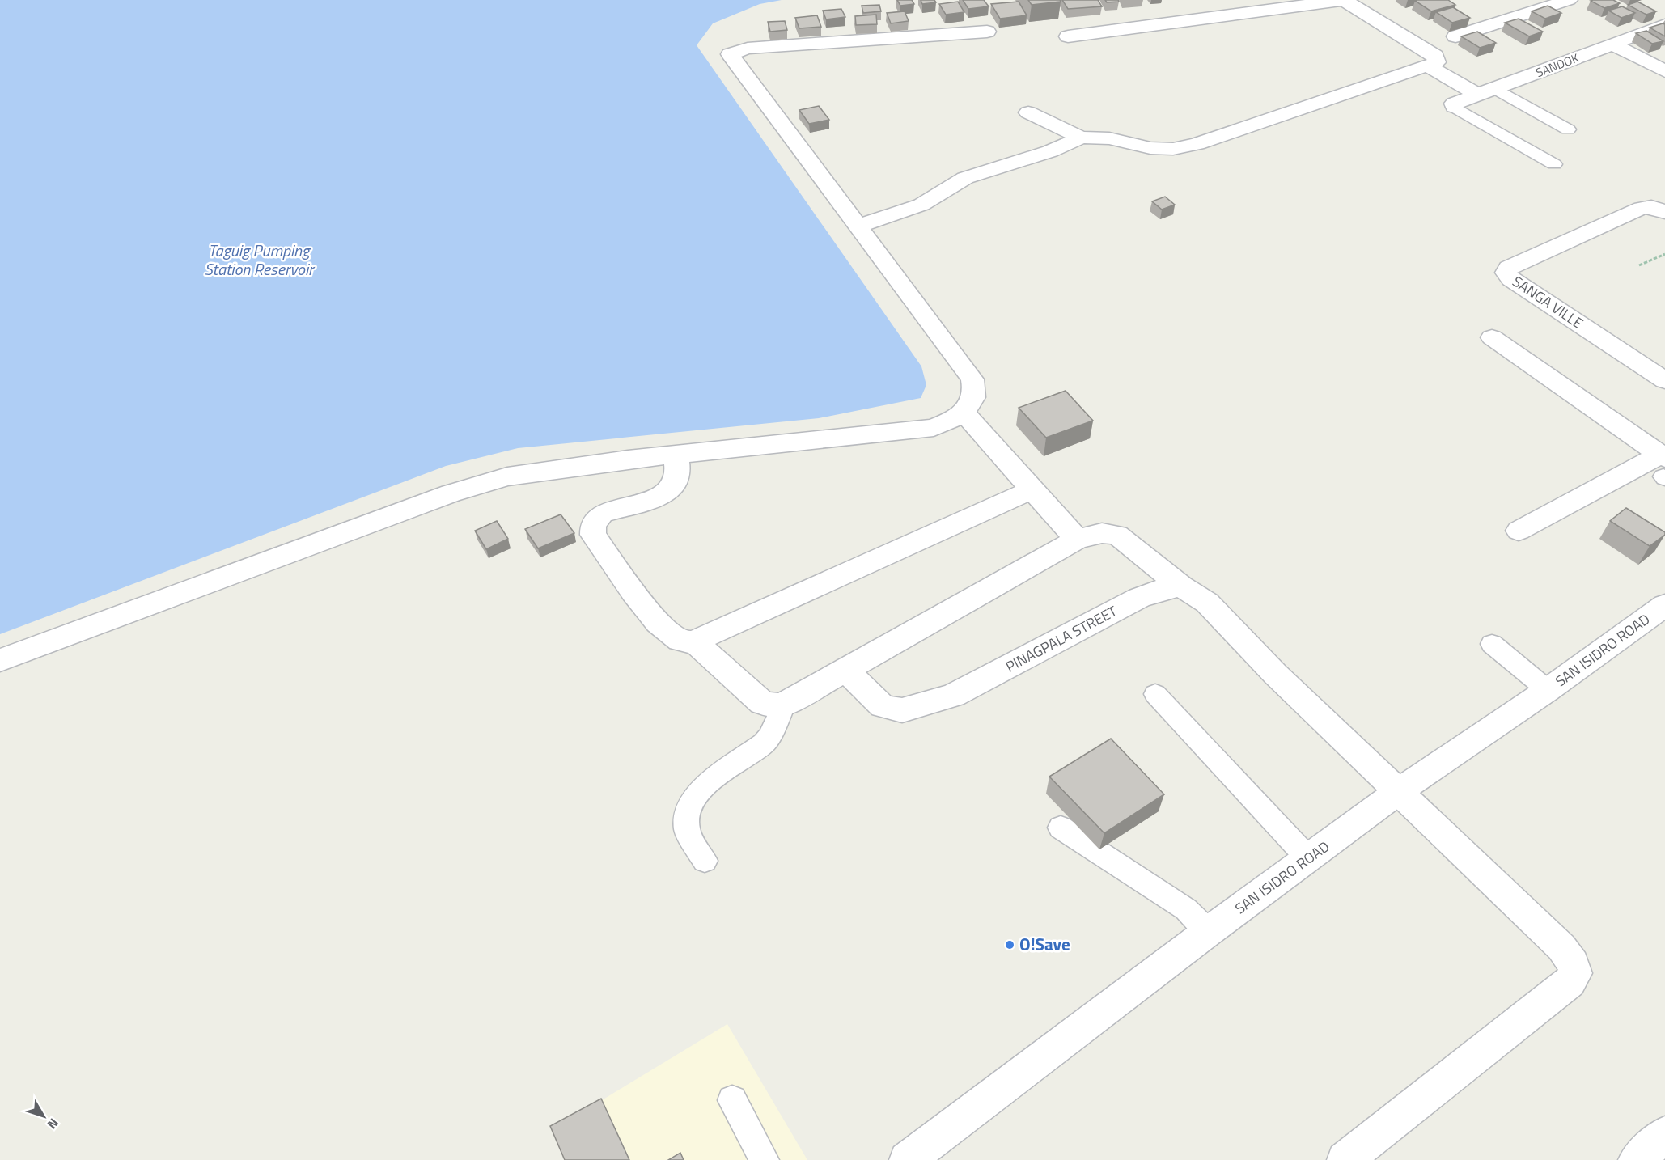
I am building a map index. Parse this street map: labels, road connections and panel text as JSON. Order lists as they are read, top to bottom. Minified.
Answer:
{"streets":{"street":["SANDOK","SANGA VILLE","PINAGPALA STREET","SAN ISIDRO ROAD"]},"water":["Taguig Pumping Station Reservoir"],"places":["O!Save"],"north":"bottom right"}
